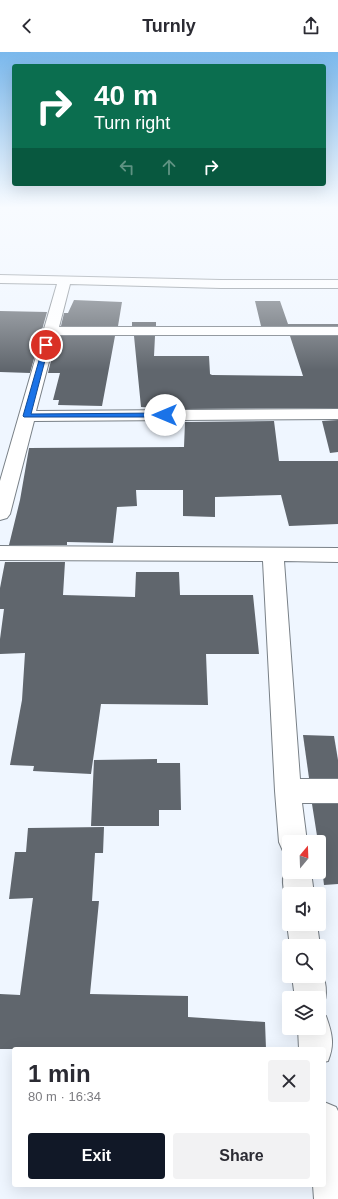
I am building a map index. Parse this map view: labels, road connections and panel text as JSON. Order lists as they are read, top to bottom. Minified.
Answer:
{"north":"top","page":{"header":"Turnly","turn":["40 m","Turn right"],"heading":["1 min","80 m · 16:34"],"buttons":["Exit","Share"]}}
